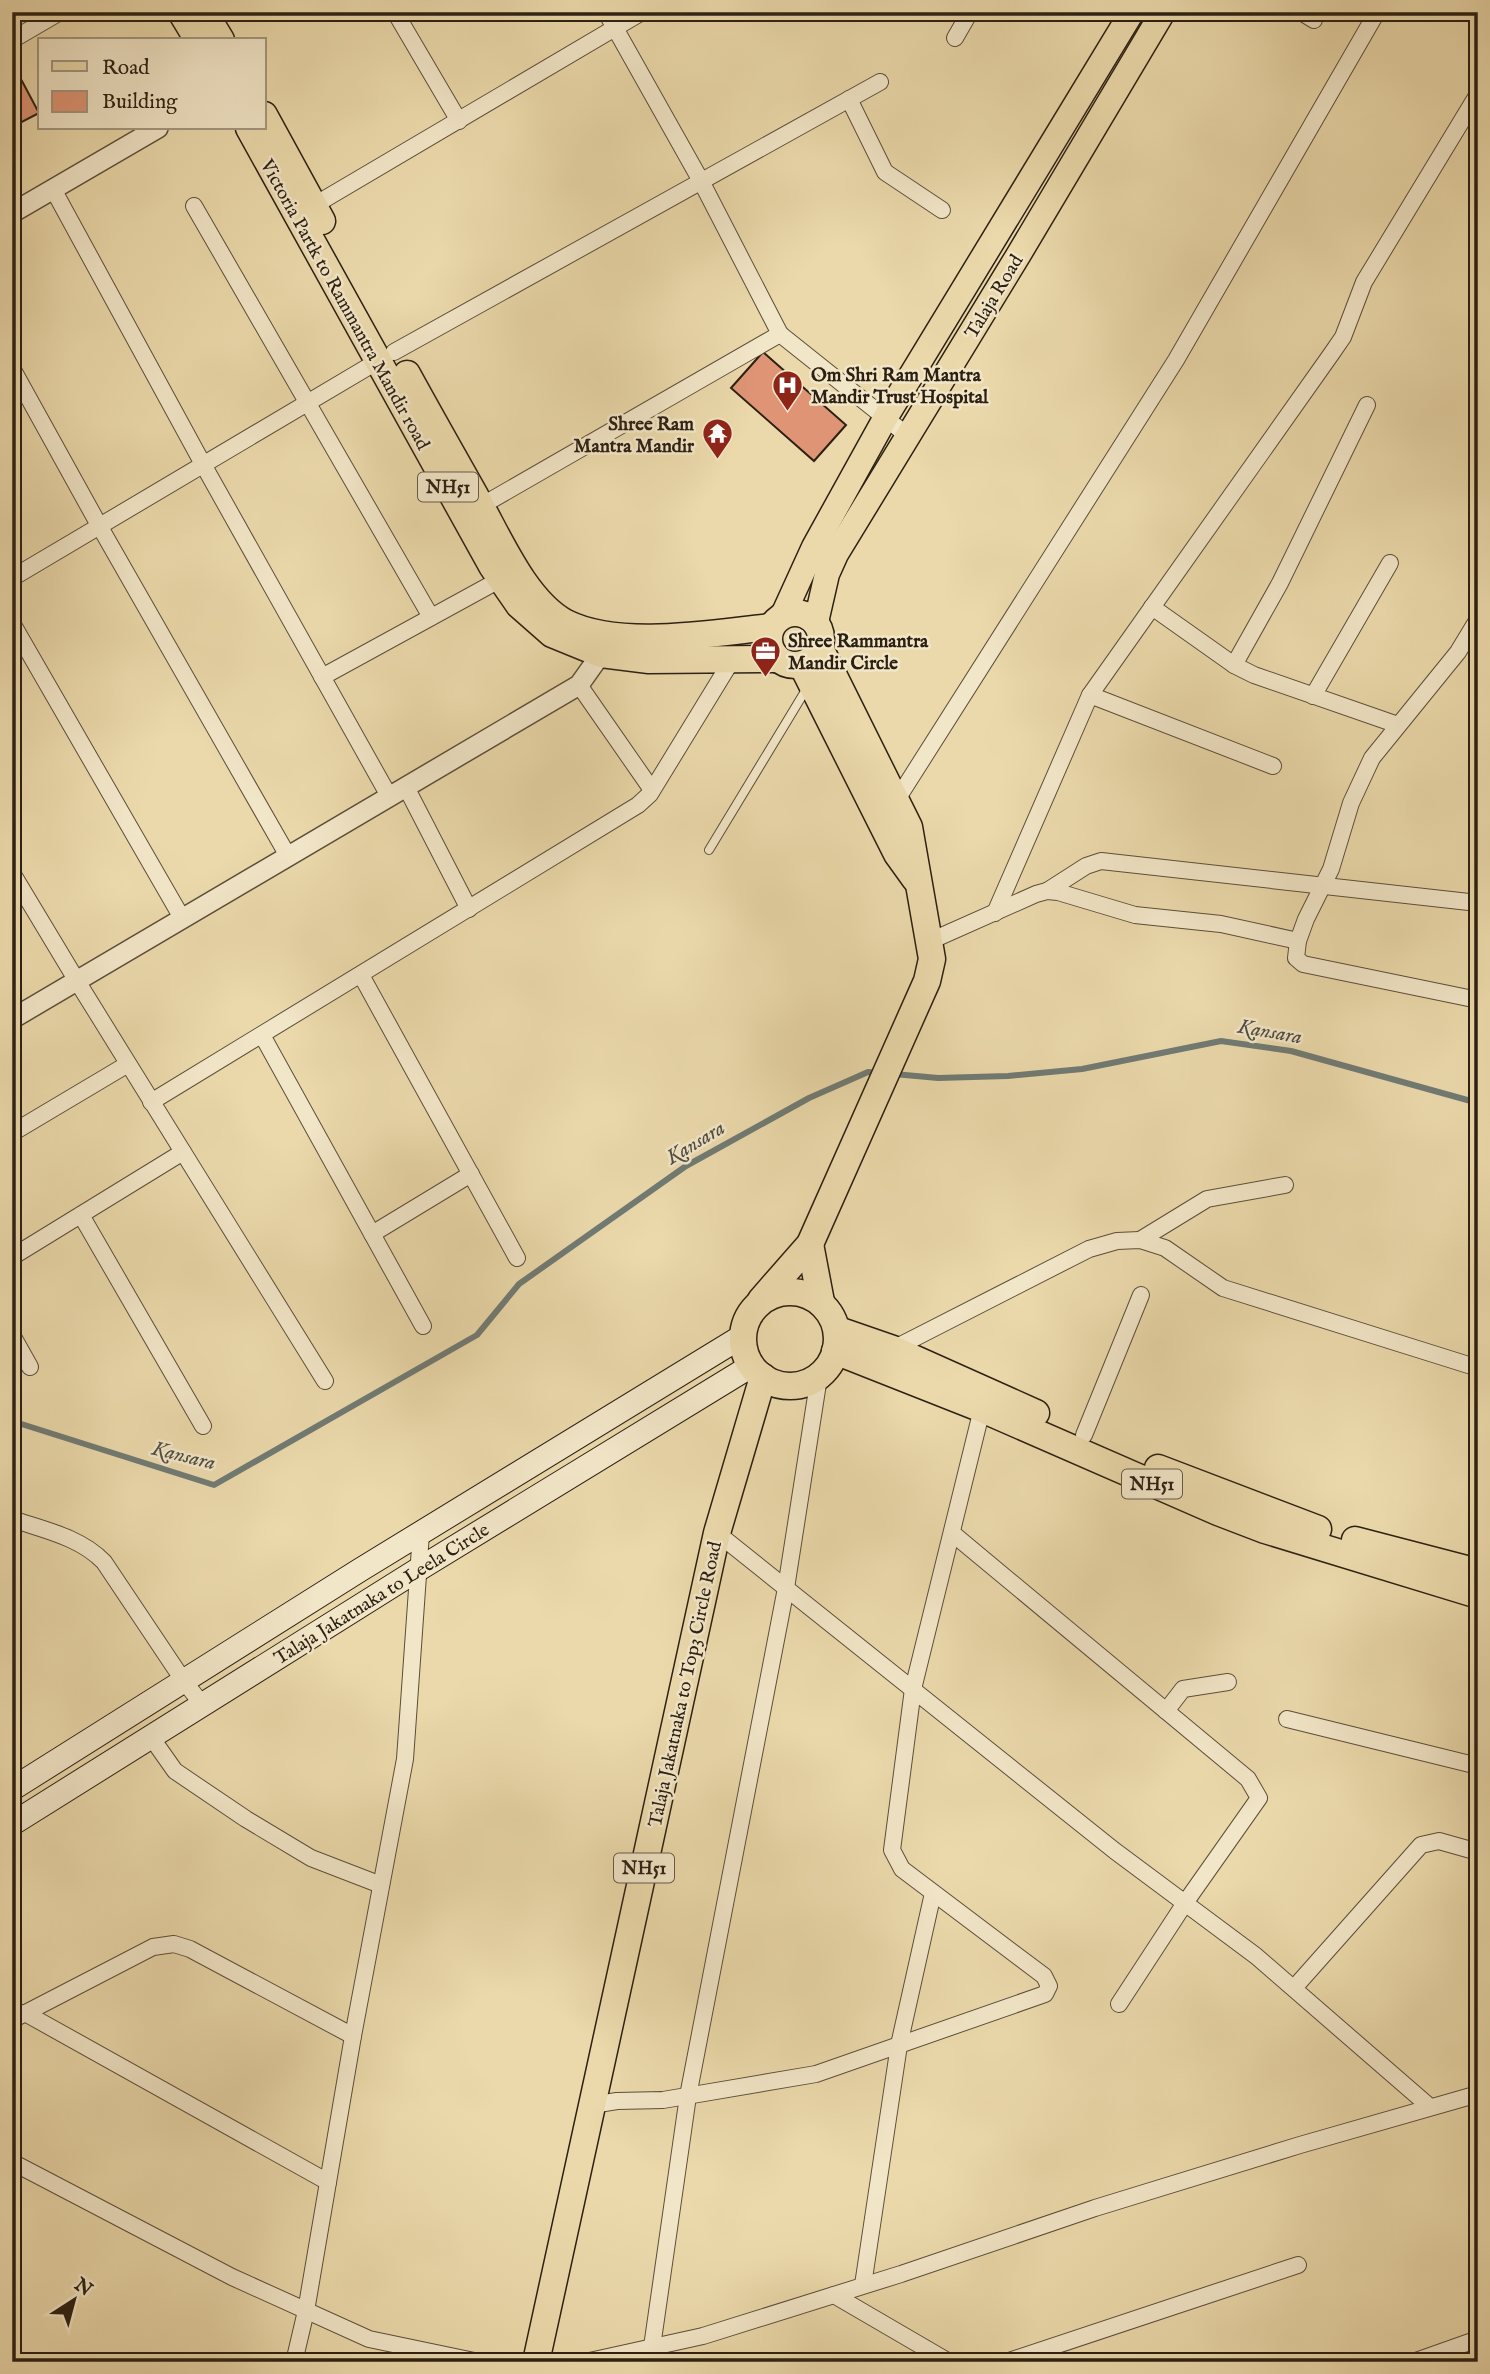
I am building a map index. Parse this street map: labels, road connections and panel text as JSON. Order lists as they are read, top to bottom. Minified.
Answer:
{"streets":{"highway":["Victoria Partk to Rammantra Mandir road","NH51","Talaja Jakatnaka to Top3 Circle Road"],"main road":["Talaja Road","Talaja Jakatnaka to Leela Circle"]},"crossings":[["Talaja Road","Victoria Partk to Rammantra Mandir road"],["Talaja Road","NH51"],["Victoria Partk to Rammantra Mandir road","NH51"],["NH51","Talaja Jakatnaka to Leela Circle"],["NH51","Talaja Jakatnaka to Top3 Circle Road"],["Talaja Jakatnaka to Leela Circle","Talaja Jakatnaka to Top3 Circle Road"]],"water":["Kansara"],"places":{"hospital":["Om Shri Ram Mantra Mandir Trust Hospital"],"temple":["Shree Ram Mantra Mandir"],"office":["Shree Rammantra Mandir Circle"]},"legend":["Road","Building"],"north":"top right"}
